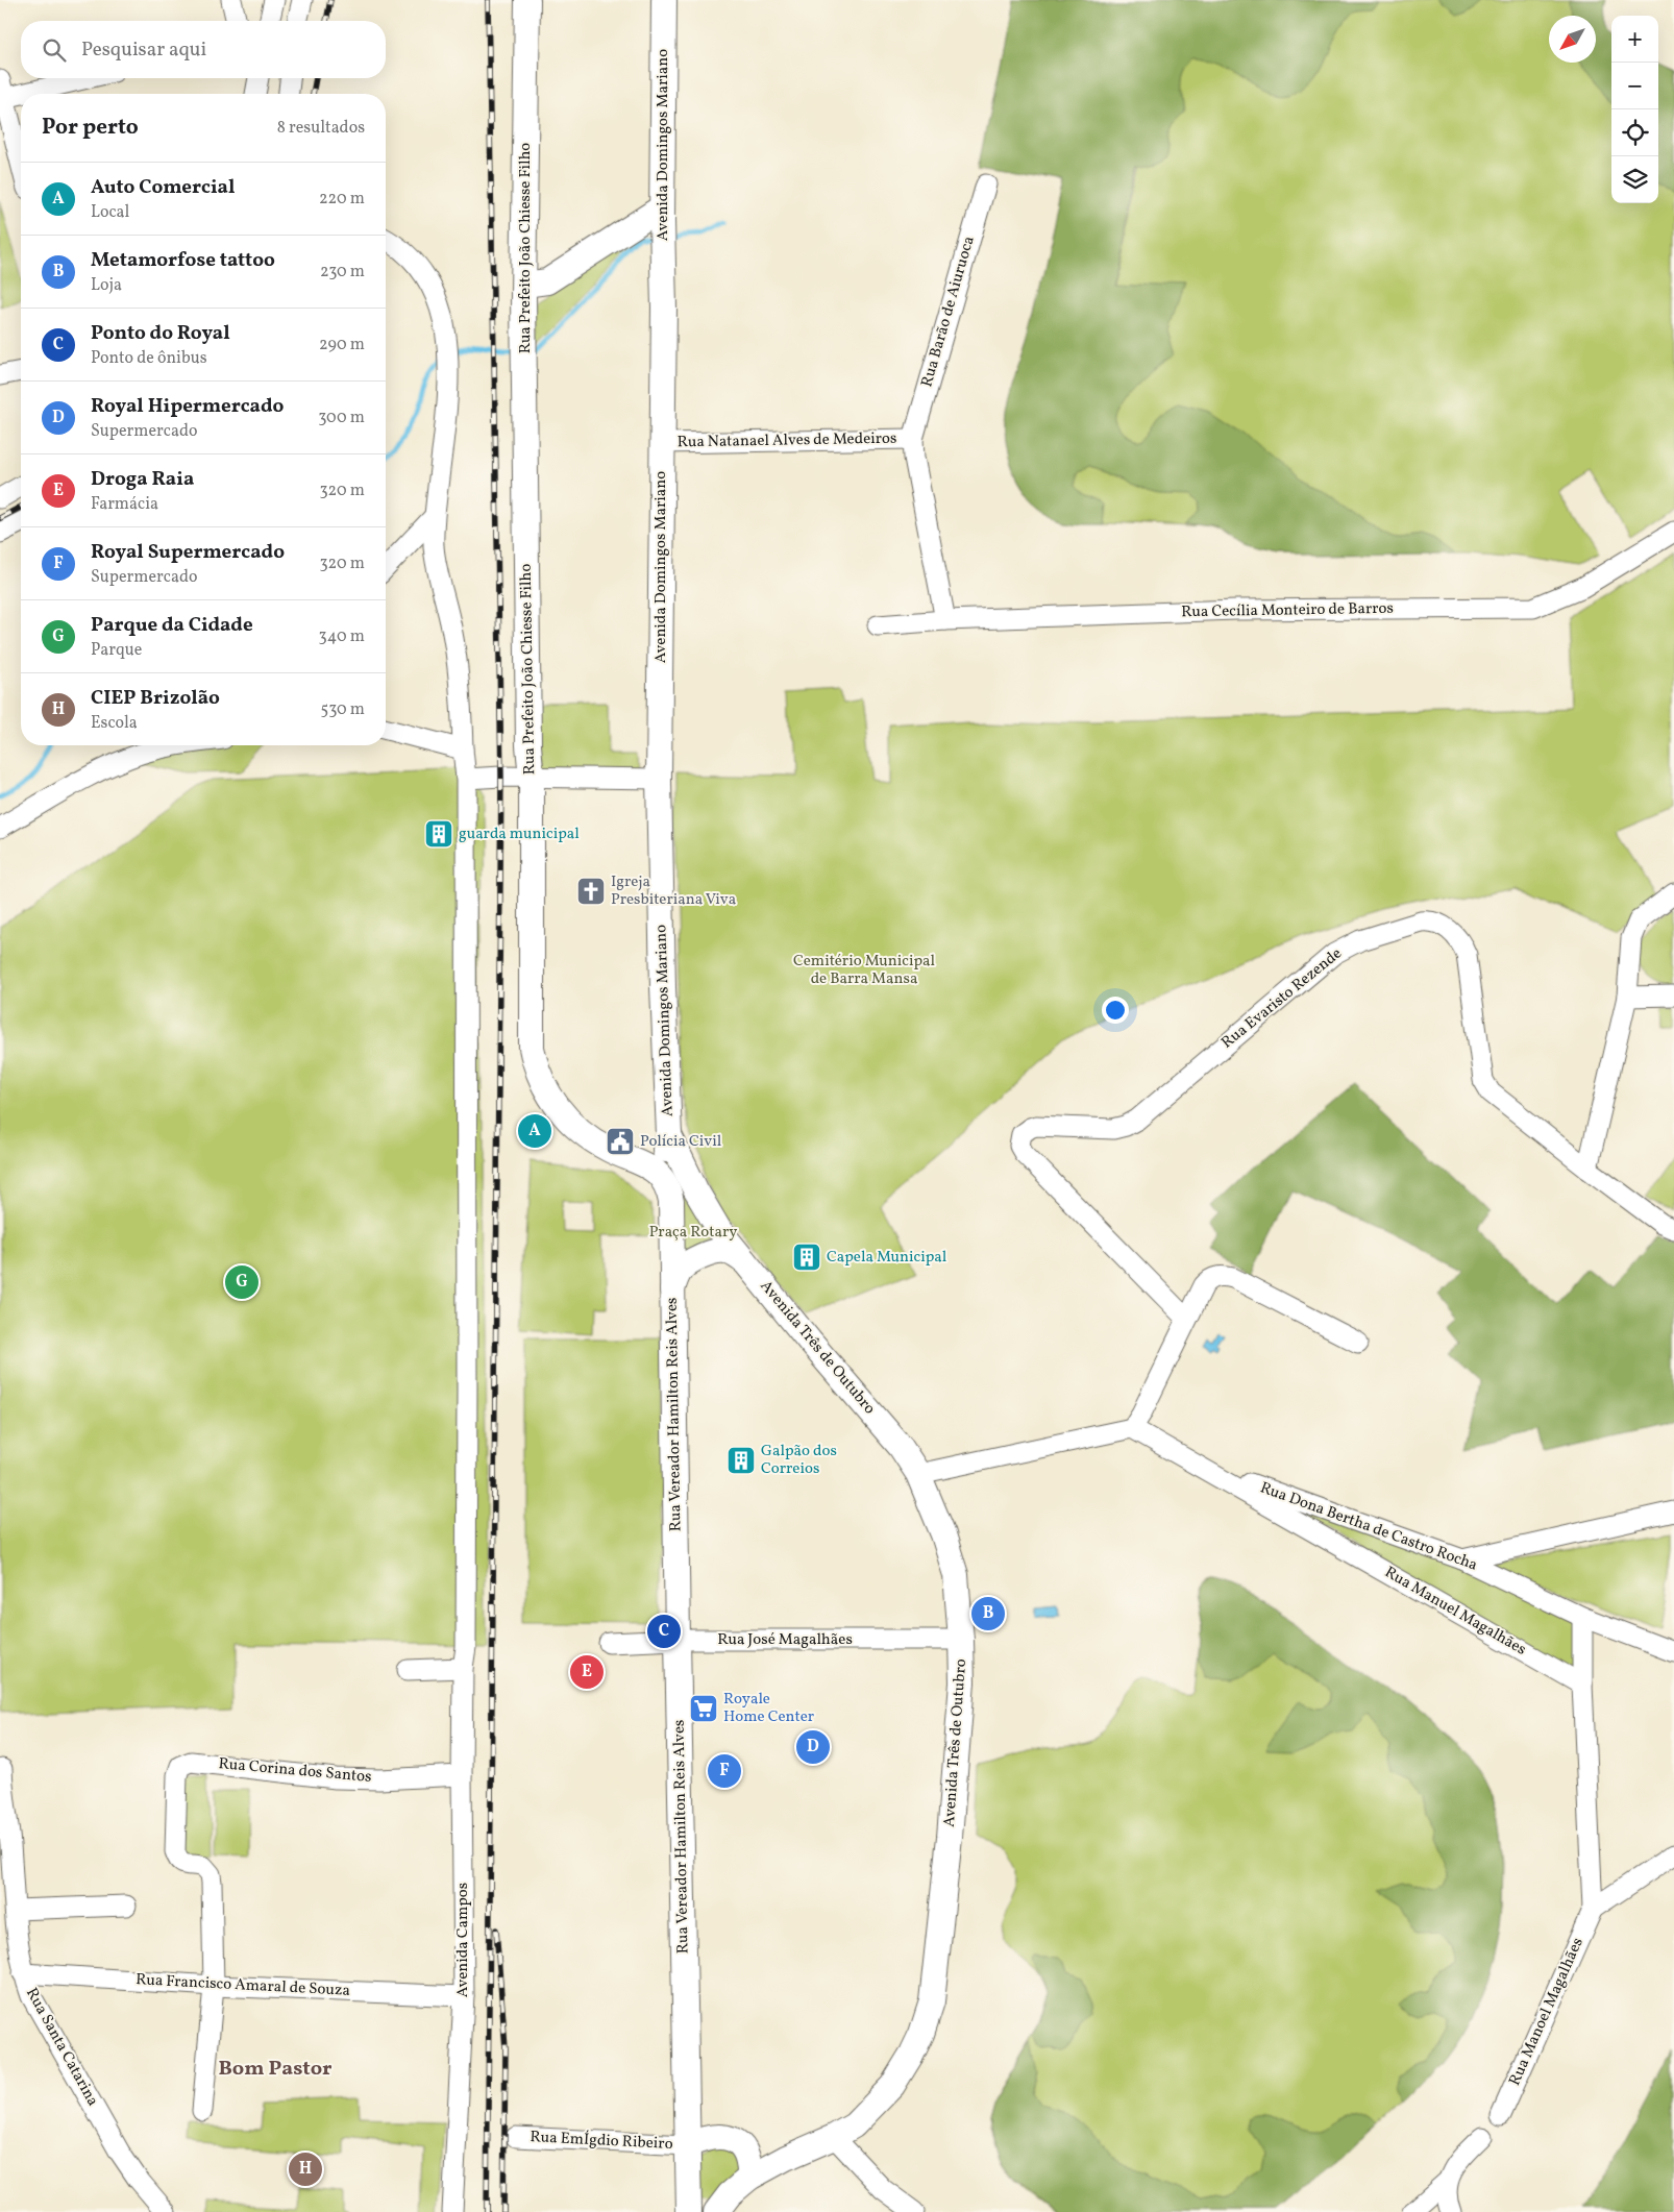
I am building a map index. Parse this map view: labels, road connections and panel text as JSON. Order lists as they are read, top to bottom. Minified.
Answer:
{"streets":{"main road":["Avenida Domingos Mariano","Rua Prefeito João Chiesse Filho","Avenida Três de Outubro","Rua Vereador Hamilton Reis Alves"],"street":["Rua Barão de Aiuruoca","Rua Natanael Alves de Medeiros","Rua Cecília Monteiro de Barros","Rua Evaristo Rezende","Rua Dona Bertha de Castro Rocha","Rua Manuel Magalhães","Rua José Magalhães","Rua Corina dos Santos","Avenida Campos","Rua Francisco Amaral de Souza","Rua Manoel Magalhães","Rua Santa Catarina","Rua EmÍgdio Ribeiro"]},"crossings":[["Avenida Domingos Mariano","Rua Natanael Alves de Medeiros"],["Avenida Domingos Mariano","Avenida Três de Outubro"],["Rua Prefeito João Chiesse Filho","Rua Vereador Hamilton Reis Alves"],["Rua Barão de Aiuruoca","Rua Natanael Alves de Medeiros"],["Avenida Três de Outubro","Rua Vereador Hamilton Reis Alves"],["Avenida Três de Outubro","Rua José Magalhães"],["Avenida Três de Outubro","Rua EmÍgdio Ribeiro"],["Rua Vereador Hamilton Reis Alves","Rua José Magalhães"],["Rua Vereador Hamilton Reis Alves","Rua EmÍgdio Ribeiro"],["Rua Dona Bertha de Castro Rocha","Rua Manuel Magalhães"],["Rua Corina dos Santos","Avenida Campos"],["Rua Corina dos Santos","Rua Francisco Amaral de Souza"],["Avenida Campos","Rua Francisco Amaral de Souza"],["Rua Francisco Amaral de Souza","Rua Santa Catarina"]],"districts":["Bom Pastor"],"parks":["Cemitério Municipal de Barra Mansa","Praça Rotary"],"places":{"building":["guarda municipal","Capela Municipal","Galpão dos Correios"],"church":["Igreja Presbiteriana Viva"],"public building":["Polícia Civil"],"supermarket":["Royale Home Center"]},"north":"bottom left","page":{"map_buttons":["+","−"],"search":"Pesquisar aqui","heading":["Por perto","8 resultados"],"list":[{"mark":"A","name":"Auto Comercial","note":"Local","value":"220 m"},{"mark":"B","name":"Metamorfose tattoo","note":"Loja","value":"230 m"},{"mark":"C","name":"Ponto do Royal","note":"Ponto de ônibus","value":"290 m"},{"mark":"D","name":"Royal Hipermercado","note":"Supermercado","value":"300 m"},{"mark":"E","name":"Droga Raia","note":"Farmácia","value":"320 m"},{"mark":"F","name":"Royal Supermercado","note":"Supermercado","value":"320 m"},{"mark":"G","name":"Parque da Cidade","note":"Parque","value":"340 m"},{"mark":"H","name":"CIEP Brizolão","note":"Escola","value":"530 m"}],"pins":["A","G","B","C","E","D","F","H"]}}
